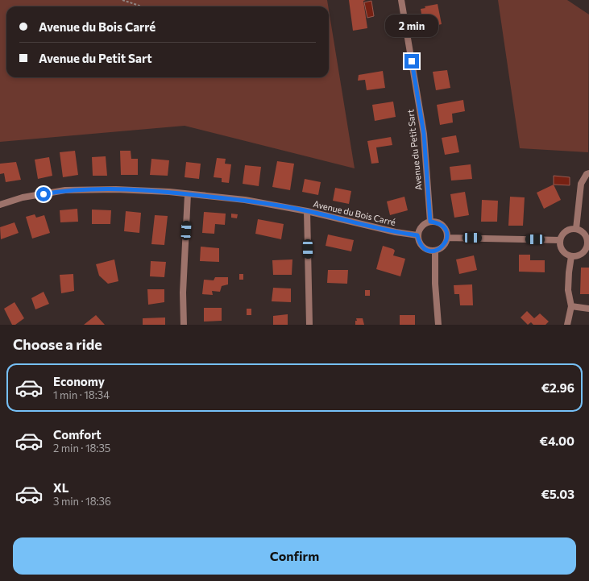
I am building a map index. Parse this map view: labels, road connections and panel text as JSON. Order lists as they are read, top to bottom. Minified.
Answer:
{"streets":{"street":["Avenue du Petit Sart","Avenue du Bois Carré"]},"crossings":[["Avenue du Petit Sart","Avenue du Bois Carré"]],"page":{"banner":["Avenue du Bois Carré","Avenue du Petit Sart"],"bubble":"2 min","heading":"Choose a ride","list":[{"name":"Economy","note":"1 min · 18:34","value":"€2.96"},{"name":"Comfort","note":"2 min · 18:35","value":"€4.00"},{"name":"XL","note":"3 min · 18:36","value":"€5.03"}],"buttons":"Confirm"}}
